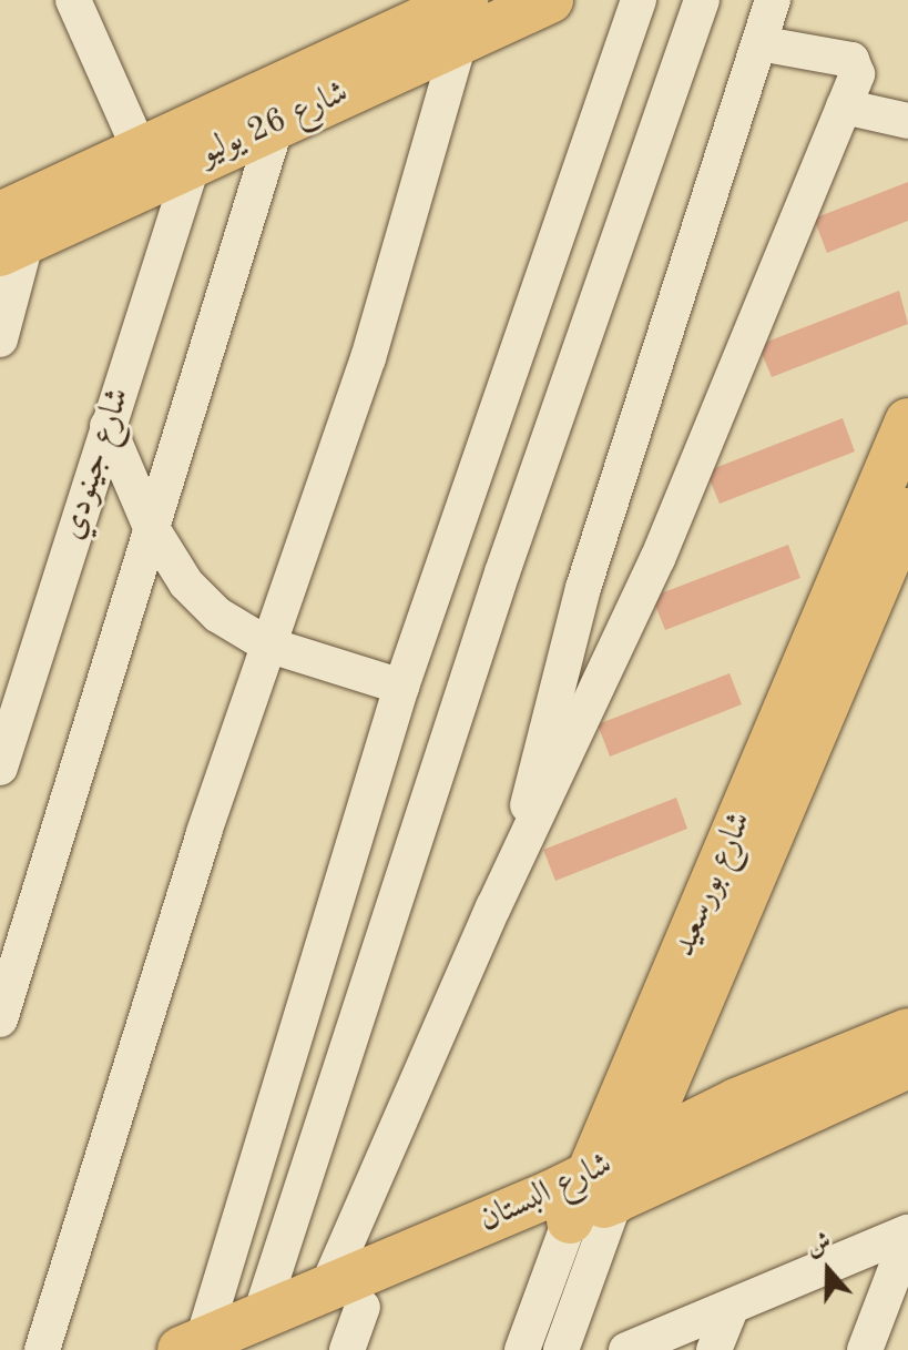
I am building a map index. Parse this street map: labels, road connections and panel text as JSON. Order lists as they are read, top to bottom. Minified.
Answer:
{"streets":{"main road":["شارع 26 يوليو","شارع بورسعيد","شارع البستان"],"street":["شارع جينودي"]},"crossings":[["شارع 26 يوليو","شارع جينودي"],["شارع بورسعيد","شارع البستان"]],"north":"top"}
